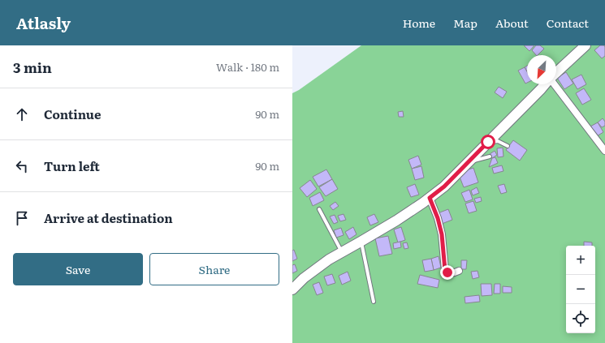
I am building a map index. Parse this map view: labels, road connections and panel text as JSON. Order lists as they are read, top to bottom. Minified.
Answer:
{"north":"bottom left","page":{"header":"Atlasly","nav":["Home","Map","About","Contact"],"heading":["3 min","Walk · 180 m"],"list":[["Continue","90 m"],["Turn left","90 m"],"Arrive at destination"],"buttons":["Save","Share"],"map_buttons":["+","−"]}}
